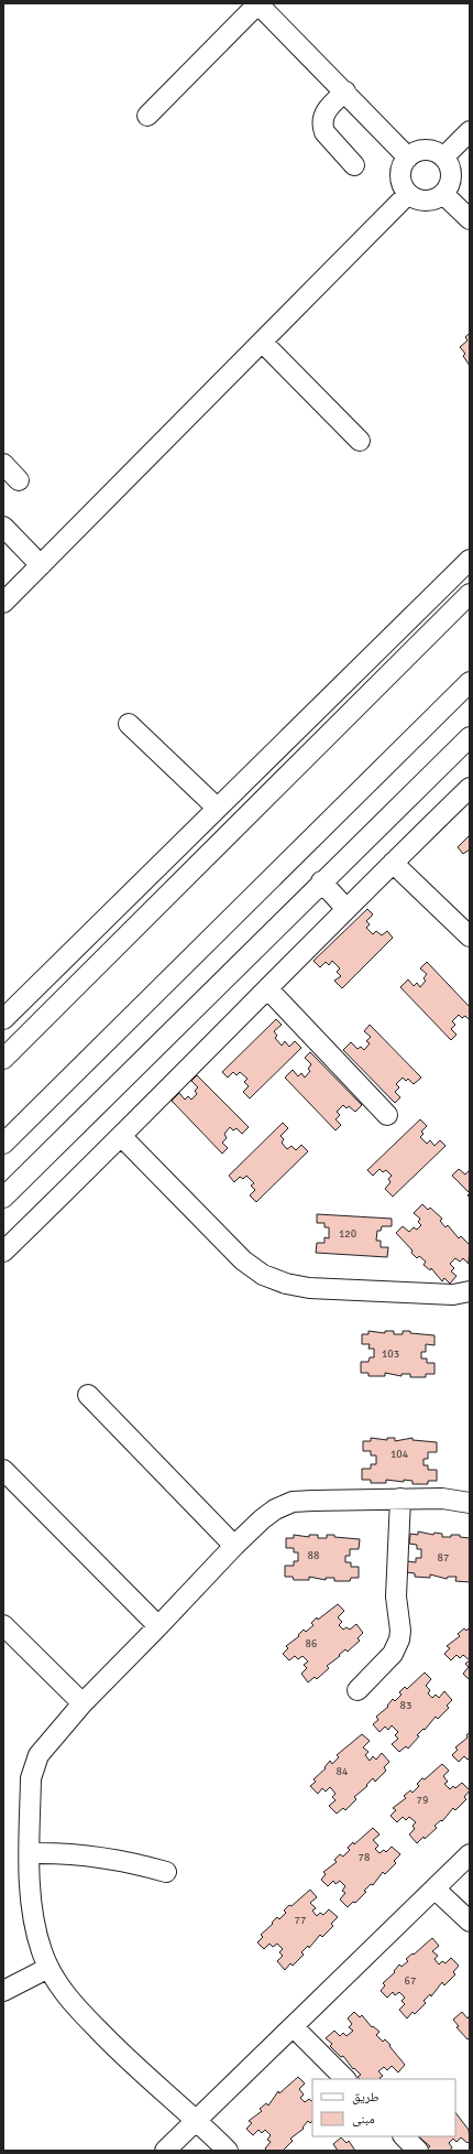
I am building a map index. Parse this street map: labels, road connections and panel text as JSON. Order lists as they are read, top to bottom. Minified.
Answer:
{"house_numbers":["120","103","104","88","87","86","83","84","79","78","77","67"],"legend":["طريق","مبنى"]}
